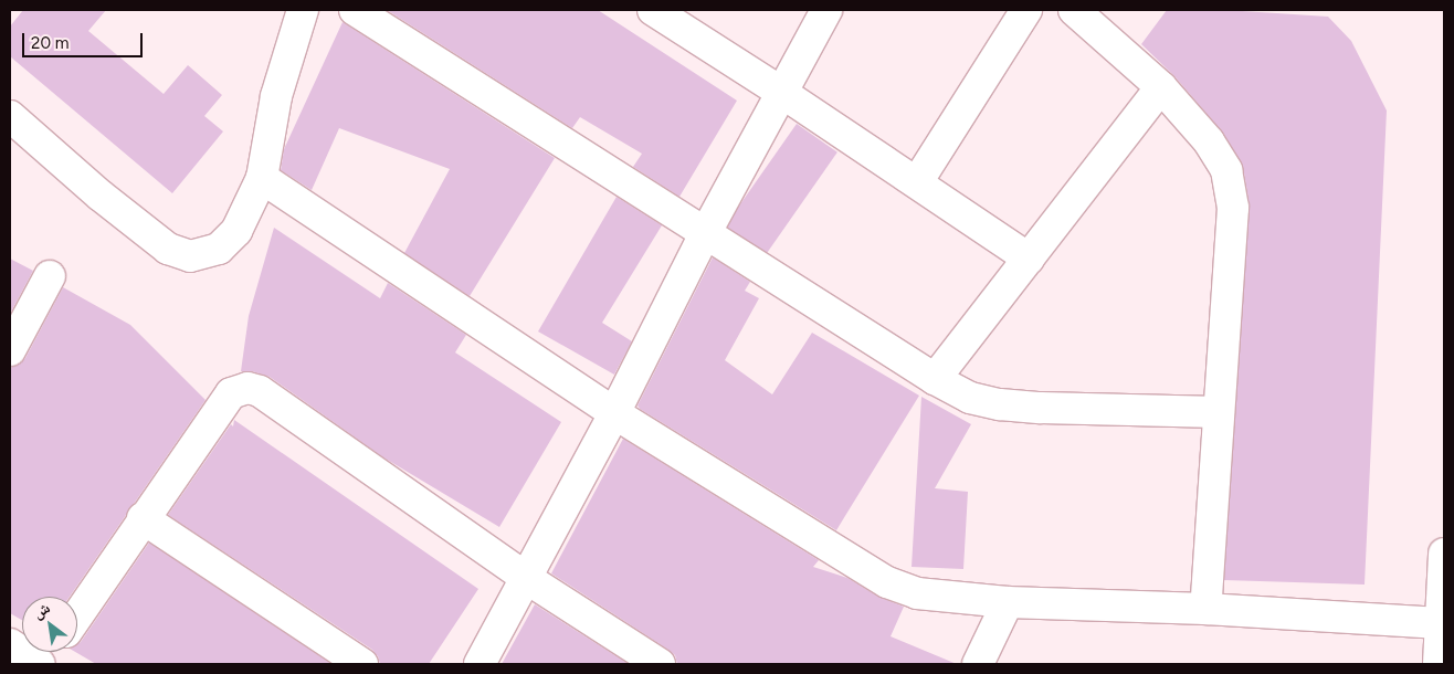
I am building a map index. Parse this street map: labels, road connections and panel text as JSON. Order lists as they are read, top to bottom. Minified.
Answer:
{"scale_bar":"20 m","north":"top left"}
